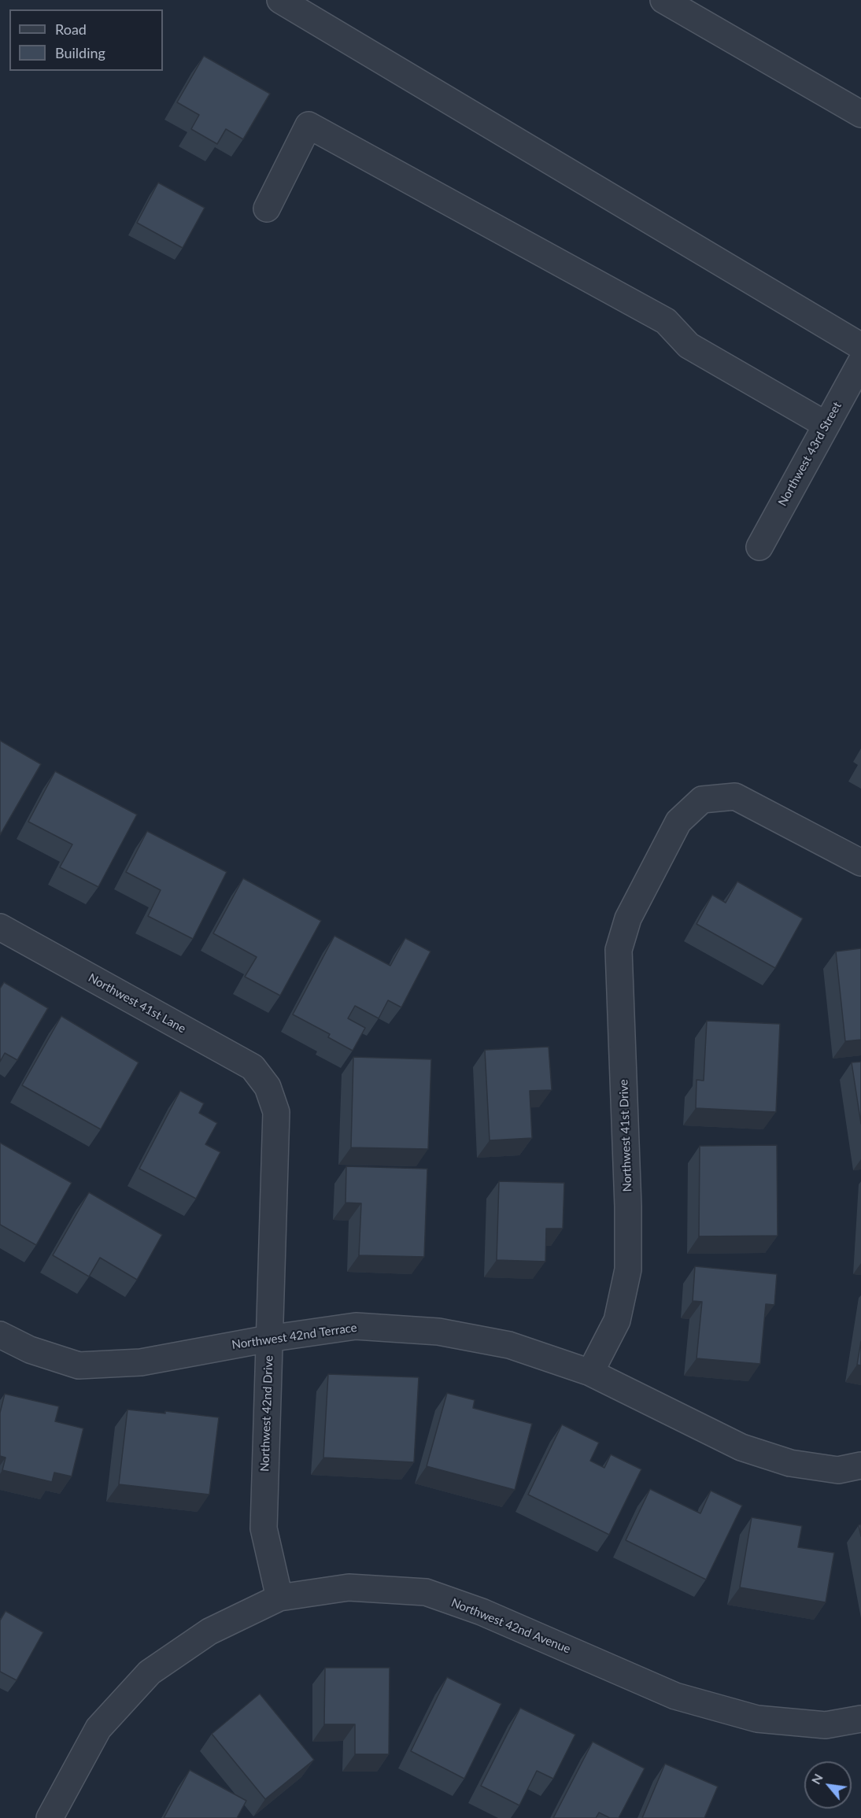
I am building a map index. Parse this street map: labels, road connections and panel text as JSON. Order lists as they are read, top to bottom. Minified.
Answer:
{"streets":{"street":["Northwest 43rd Street","Northwest 41st Lane","Northwest 41st Drive","Northwest 42nd Terrace","Northwest 42nd Drive","Northwest 42nd Avenue"]},"crossings":[["Northwest 41st Lane","Northwest 42nd Drive"],["Northwest 41st Drive","Northwest 42nd Terrace"],["Northwest 42nd Terrace","Northwest 42nd Drive"],["Northwest 42nd Drive","Northwest 42nd Avenue"]],"legend":["Road","Building"],"north":"top left"}
